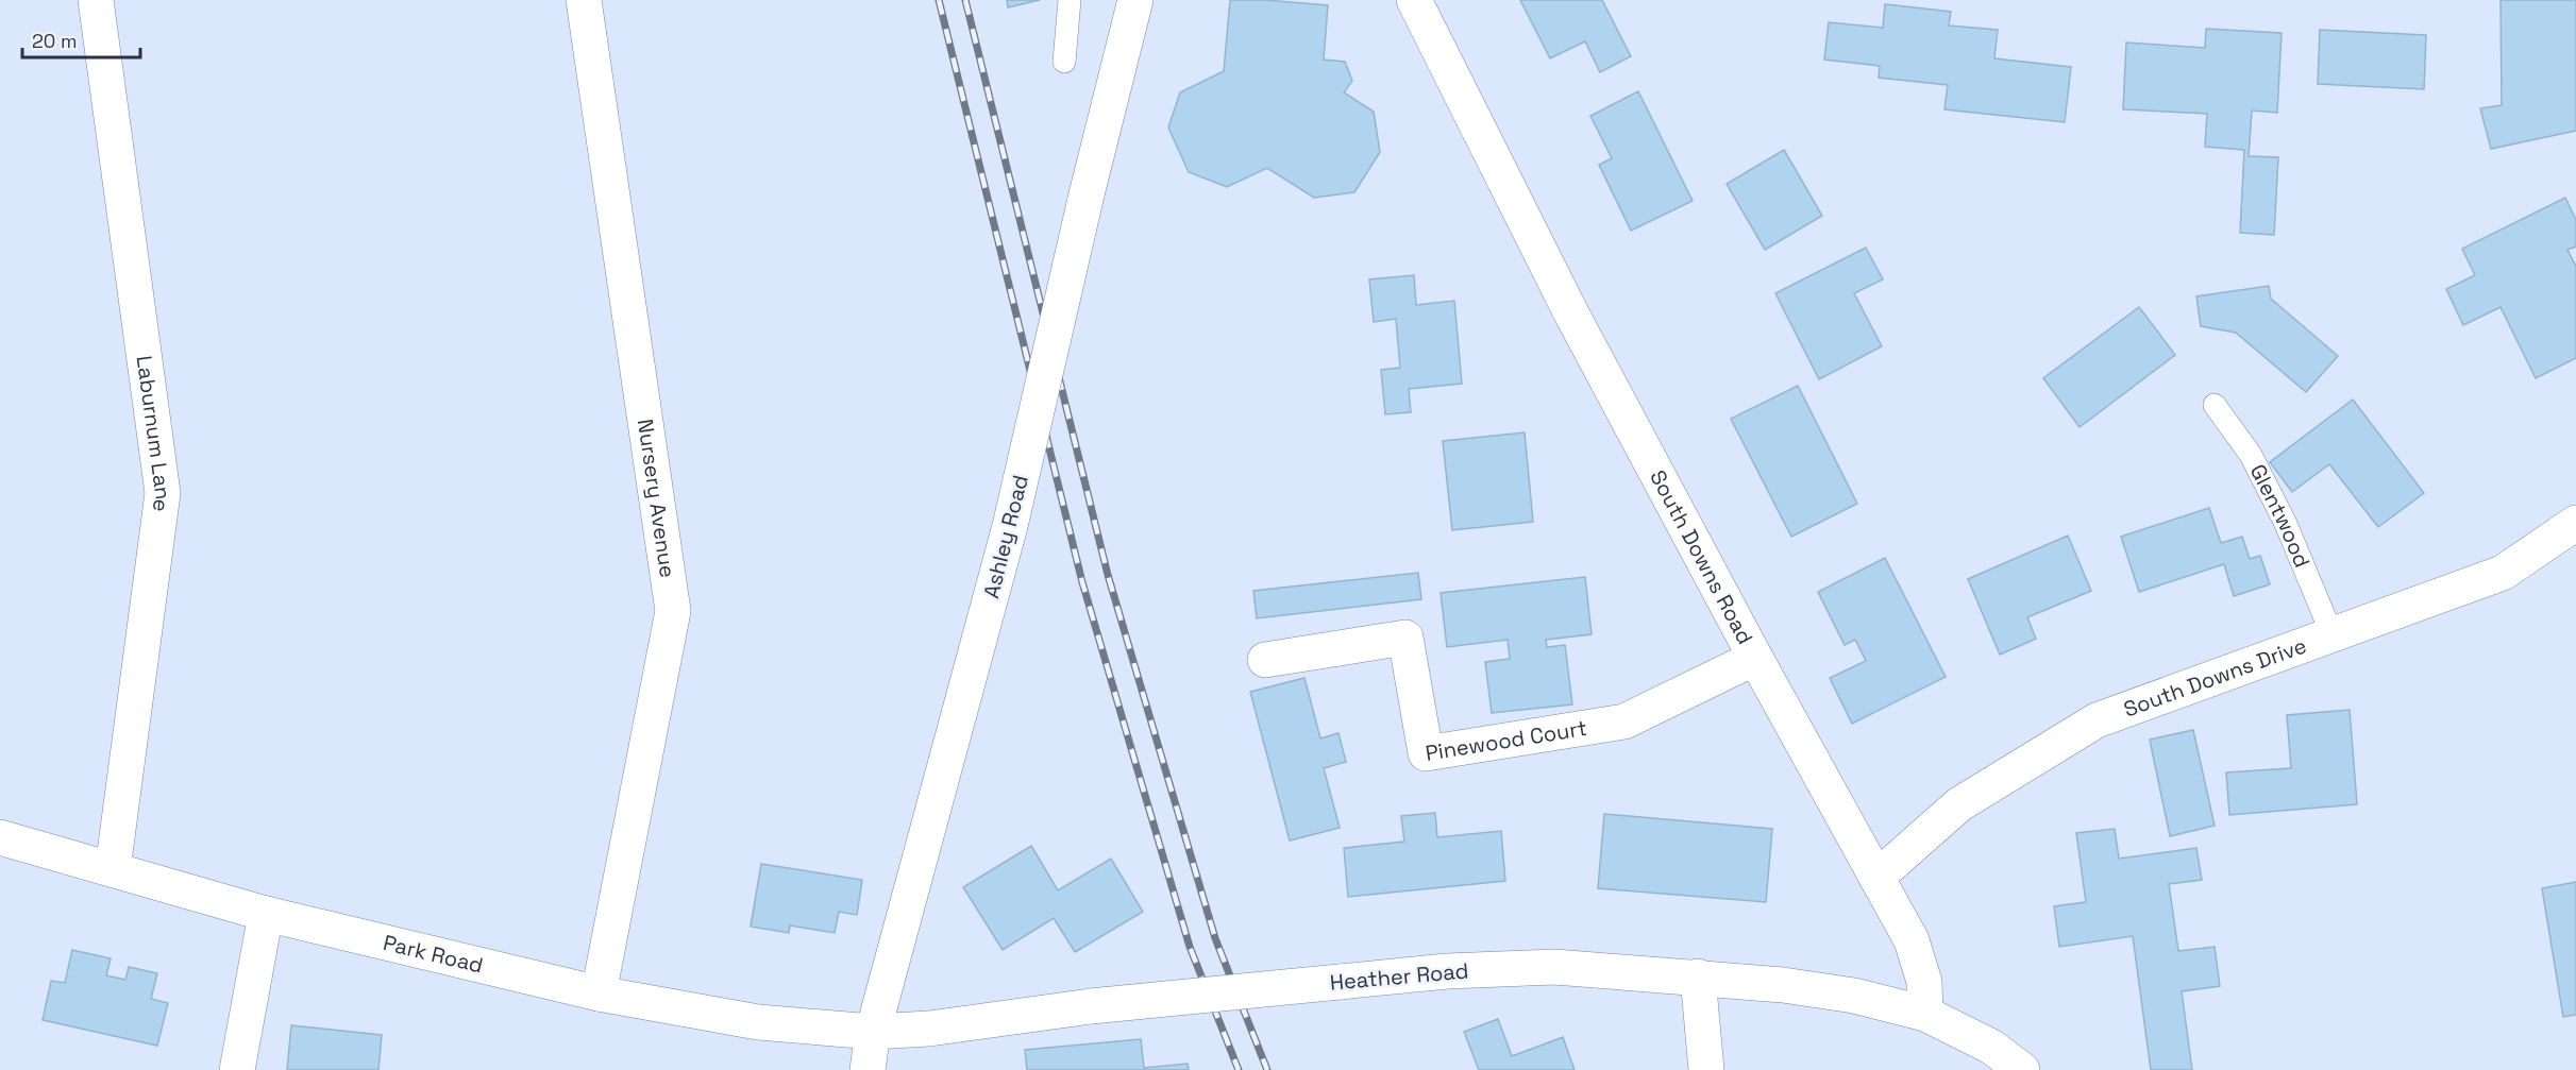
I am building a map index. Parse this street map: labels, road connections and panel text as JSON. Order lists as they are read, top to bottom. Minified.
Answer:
{"streets":{"street":["Laburnum Lane","Nursery Avenue","Ashley Road","South Downs Road","South Downs Drive","Pinewood Court","Park Road","Heather Road"],"lane":["Glentwood"]},"crossings":[["Laburnum Lane","Park Road"],["Nursery Avenue","Park Road"],["Glentwood","South Downs Drive"],["Ashley Road","Park Road"],["Ashley Road","Heather Road"],["South Downs Road","South Downs Drive"],["South Downs Road","Pinewood Court"],["South Downs Road","Heather Road"],["Park Road","Heather Road"]],"scale_bar":"20 m"}
